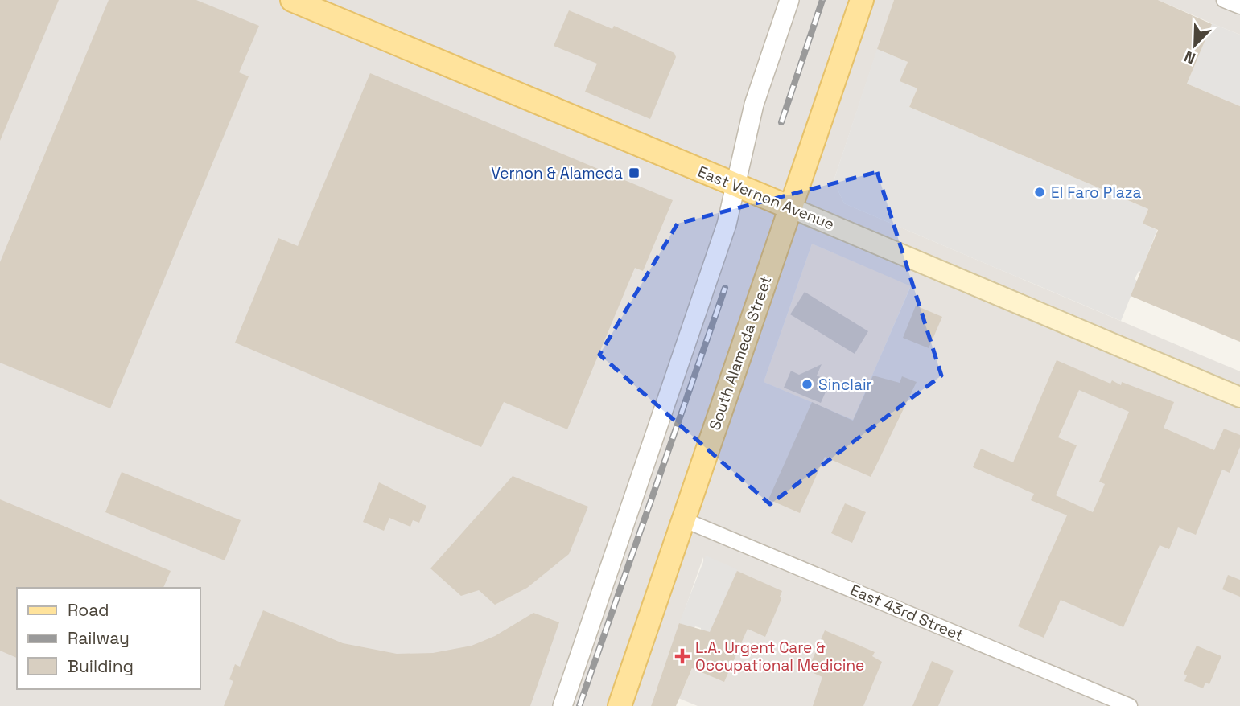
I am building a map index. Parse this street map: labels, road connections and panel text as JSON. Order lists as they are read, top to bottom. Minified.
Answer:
{"streets":{"main road":["East Vernon Avenue","South Alameda Street"],"street":["East 43rd Street"]},"crossings":[["East Vernon Avenue","South Alameda Street"],["South Alameda Street","East 43rd Street"]],"places":{"transit":["Vernon & Alameda"],"other":["El Faro Plaza","Sinclair"],"health":["L.A. Urgent Care & Occupational Medicine"]},"legend":["Road","Railway","Building"],"north":"bottom left"}
